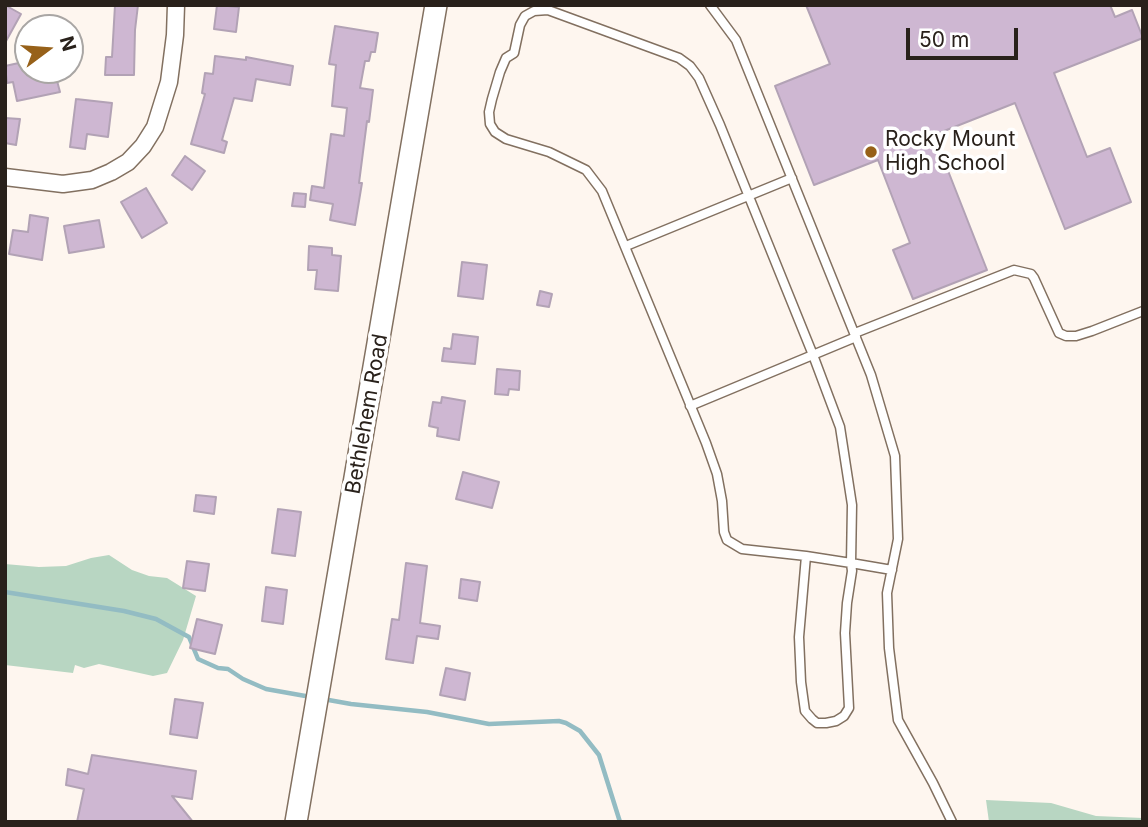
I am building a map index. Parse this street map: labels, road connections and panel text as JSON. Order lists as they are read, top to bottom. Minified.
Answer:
{"streets":{"main road":["Bethlehem Road"]},"places":["Rocky Mount High School"],"scale_bar":"50 m","north":"right"}
